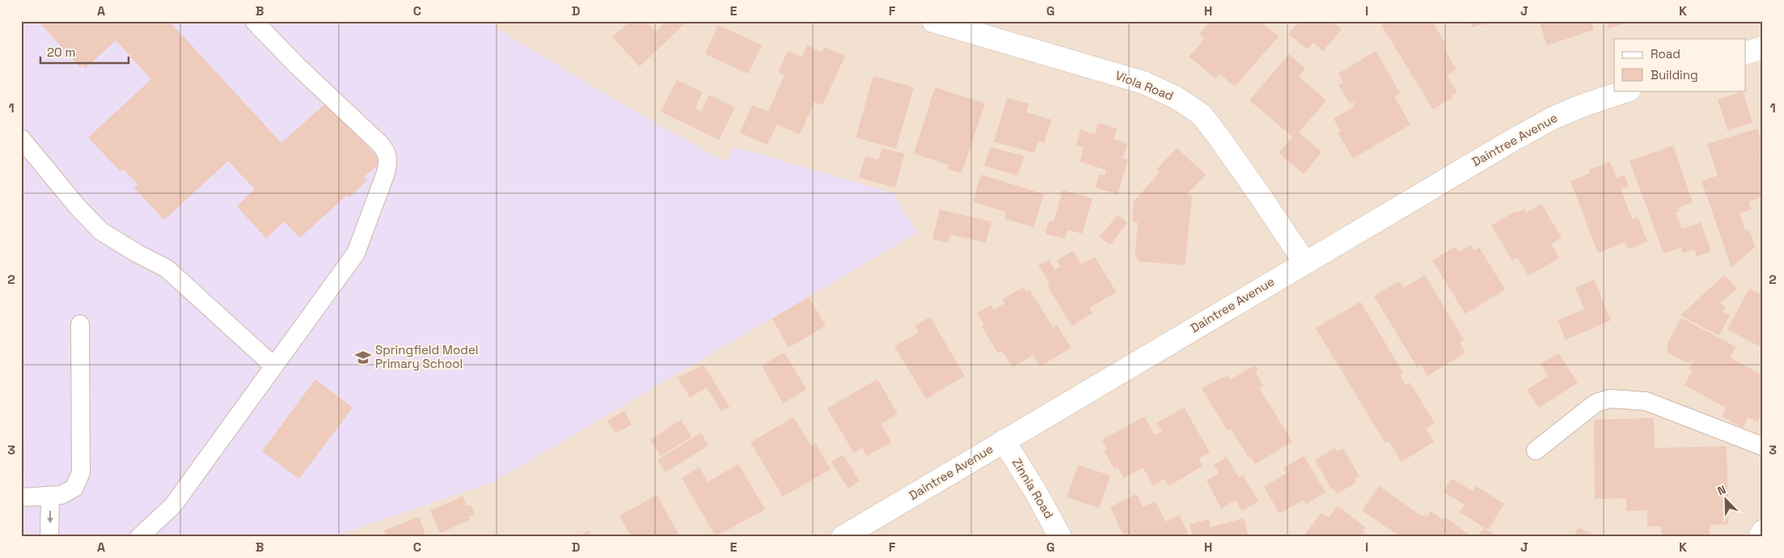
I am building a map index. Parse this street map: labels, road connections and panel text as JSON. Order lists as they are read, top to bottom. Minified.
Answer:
{"streets":{"street":["Viola Road","Daintree Avenue","Zinnia Road"]},"crossings":[["Viola Road","Daintree Avenue"],["Daintree Avenue","Zinnia Road"]],"places":{"school or university":["Springfield Model Primary School"]},"legend":["Road","Building"],"scale_bar":"20 m","north":"top left","grid":{"columns":["A","B","C","D","E","F","G","H","I","J","K"],"rows":["1","2","3"]}}
